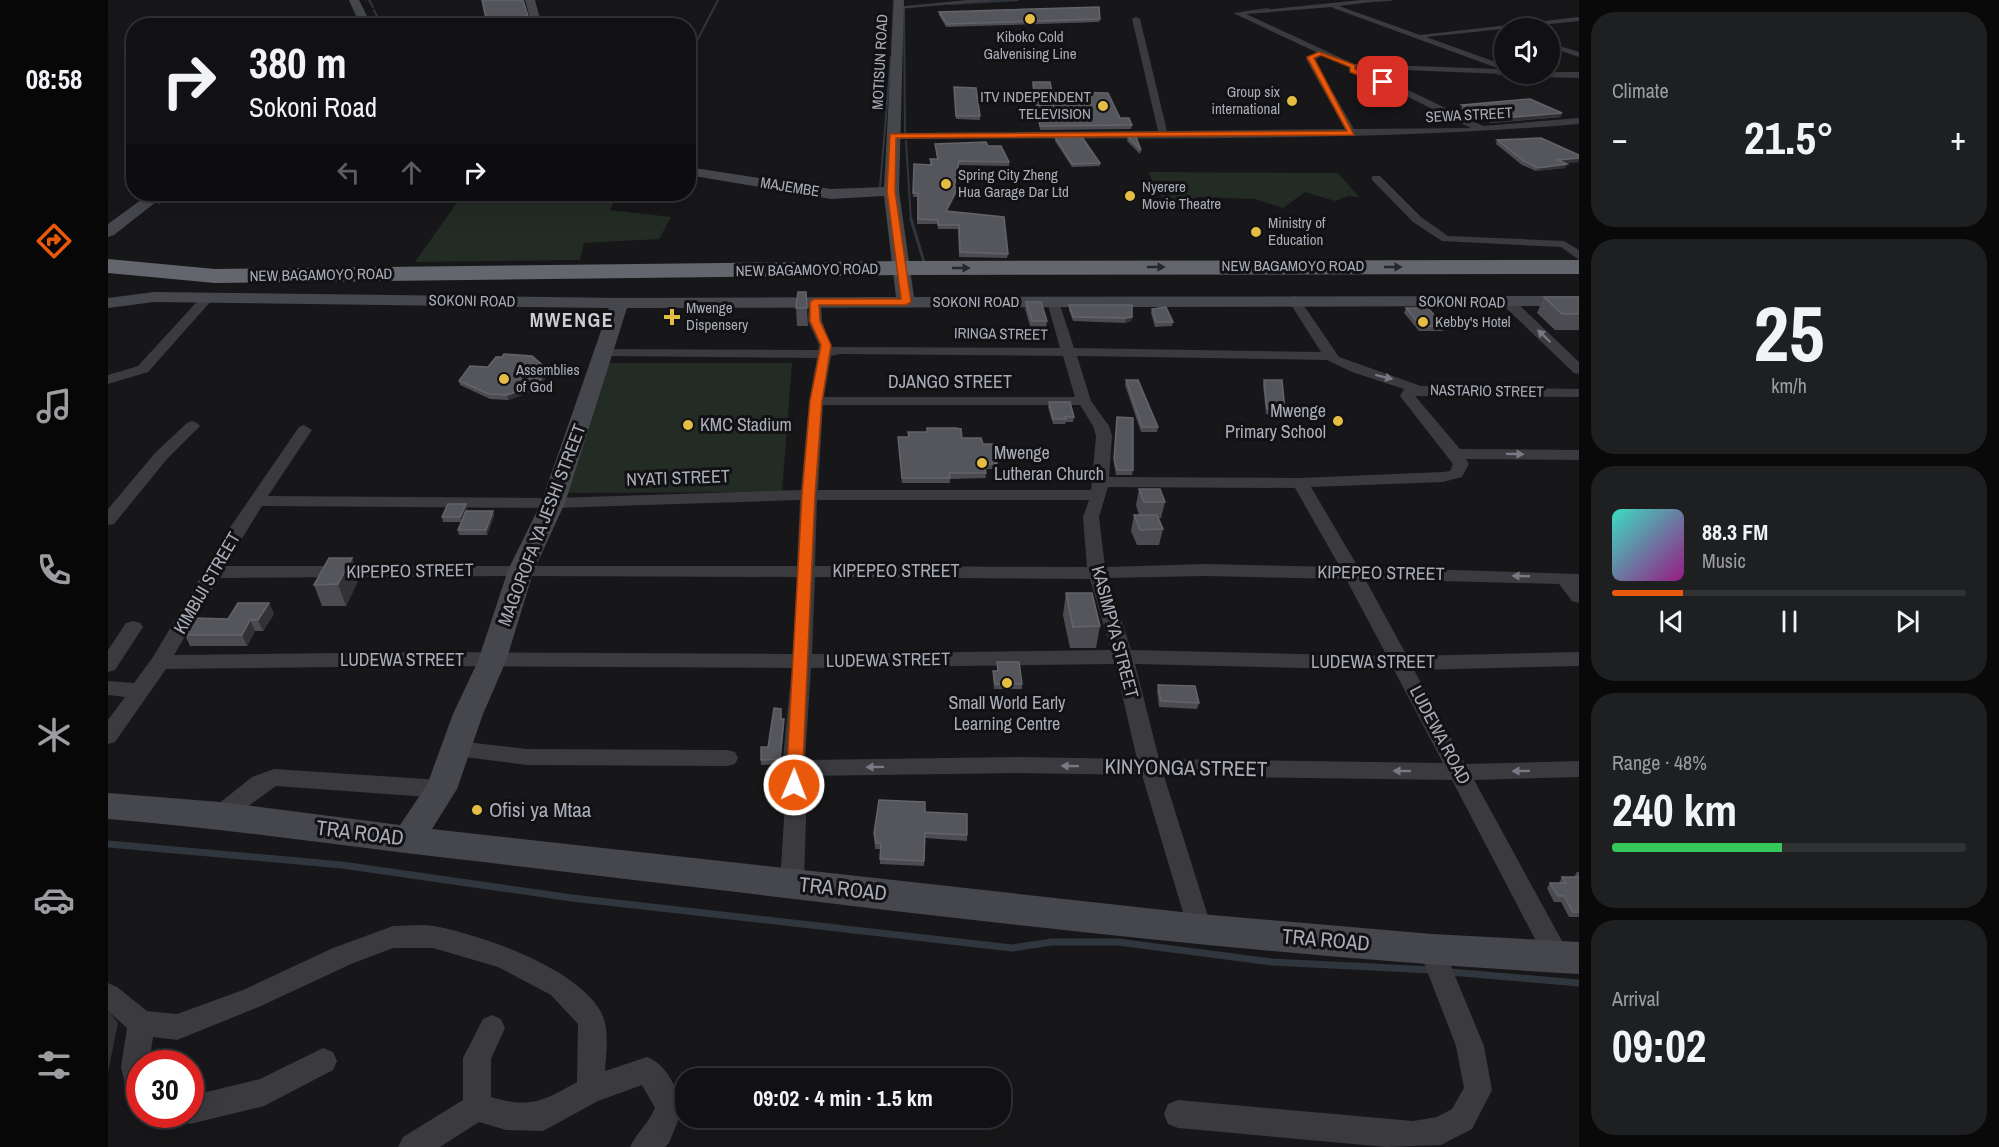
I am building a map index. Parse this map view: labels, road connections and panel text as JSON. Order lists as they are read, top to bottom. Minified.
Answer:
{"streets":{"highway":["NEW BAGAMOYO ROAD"],"street":["MOTISUN ROAD","SEWA STREET","MAJEMBE","SOKONI ROAD","IRINGA STREET","DJANGO STREET","NASTARIO STREET","NYATI STREET","MAGOROFA YA JESHI STREET","KIPEPEO STREET","KIMBIJI STREET","KASIMPYA STREET","LUDEWA STREET","LUDEWA ROAD","KINYONGA STREET","TRA ROAD"]},"crossings":[["MOTISUN ROAD","SEWA STREET"],["MOTISUN ROAD","MAJEMBE"],["MOTISUN ROAD","NEW BAGAMOYO ROAD"],["MOTISUN ROAD","SOKONI ROAD"],["NEW BAGAMOYO ROAD","SOKONI ROAD"],["SOKONI ROAD","MAGOROFA YA JESHI STREET"],["SOKONI ROAD","KASIMPYA STREET"],["IRINGA STREET","NASTARIO STREET"],["IRINGA STREET","MAGOROFA YA JESHI STREET"],["IRINGA STREET","KASIMPYA STREET"],["DJANGO STREET","KASIMPYA STREET"],["NYATI STREET","MAGOROFA YA JESHI STREET"],["NYATI STREET","KIMBIJI STREET"],["NYATI STREET","KASIMPYA STREET"],["NYATI STREET","LUDEWA ROAD"],["MAGOROFA YA JESHI STREET","KIPEPEO STREET"],["MAGOROFA YA JESHI STREET","LUDEWA STREET"],["MAGOROFA YA JESHI STREET","TRA ROAD"],["KIPEPEO STREET","KIMBIJI STREET"],["KIPEPEO STREET","KASIMPYA STREET"],["KIPEPEO STREET","LUDEWA ROAD"],["KIMBIJI STREET","LUDEWA STREET"],["KASIMPYA STREET","LUDEWA STREET"],["KASIMPYA STREET","KINYONGA STREET"],["KASIMPYA STREET","TRA ROAD"],["LUDEWA STREET","LUDEWA ROAD"],["LUDEWA ROAD","KINYONGA STREET"],["LUDEWA ROAD","TRA ROAD"]],"one_way":["KINYONGA STREET"],"districts":["MWENGE"],"places":{"other":["Kiboko Cold Galvenising Line","Group six international","ITV INDEPENDENT TELEVISION","Spring City Zheng Hua Garage Dar Ltd","Nyerere Movie Theatre","Ministry of Education","Kebby's Hotel","Assemblies of God","Mwenge Primary School","KMC Stadium","Mwenge Lutheran Church","Small World Early Learning Centre","Ofisi ya Mtaa"],"health":["Mwenge Dispensery"]},"page":{"tabs":"08:58","tile":["Climate",["25","km/h"],["Range · 48%","240 km"],["Arrival","09:02"]],"turn":["380 m","Sokoni Road"],"heat":["−","21.5°","+"],"song":["88.3 FM","Music"],"limit":"30","trip":"09:02 · 4 min · 1.5 km"}}
